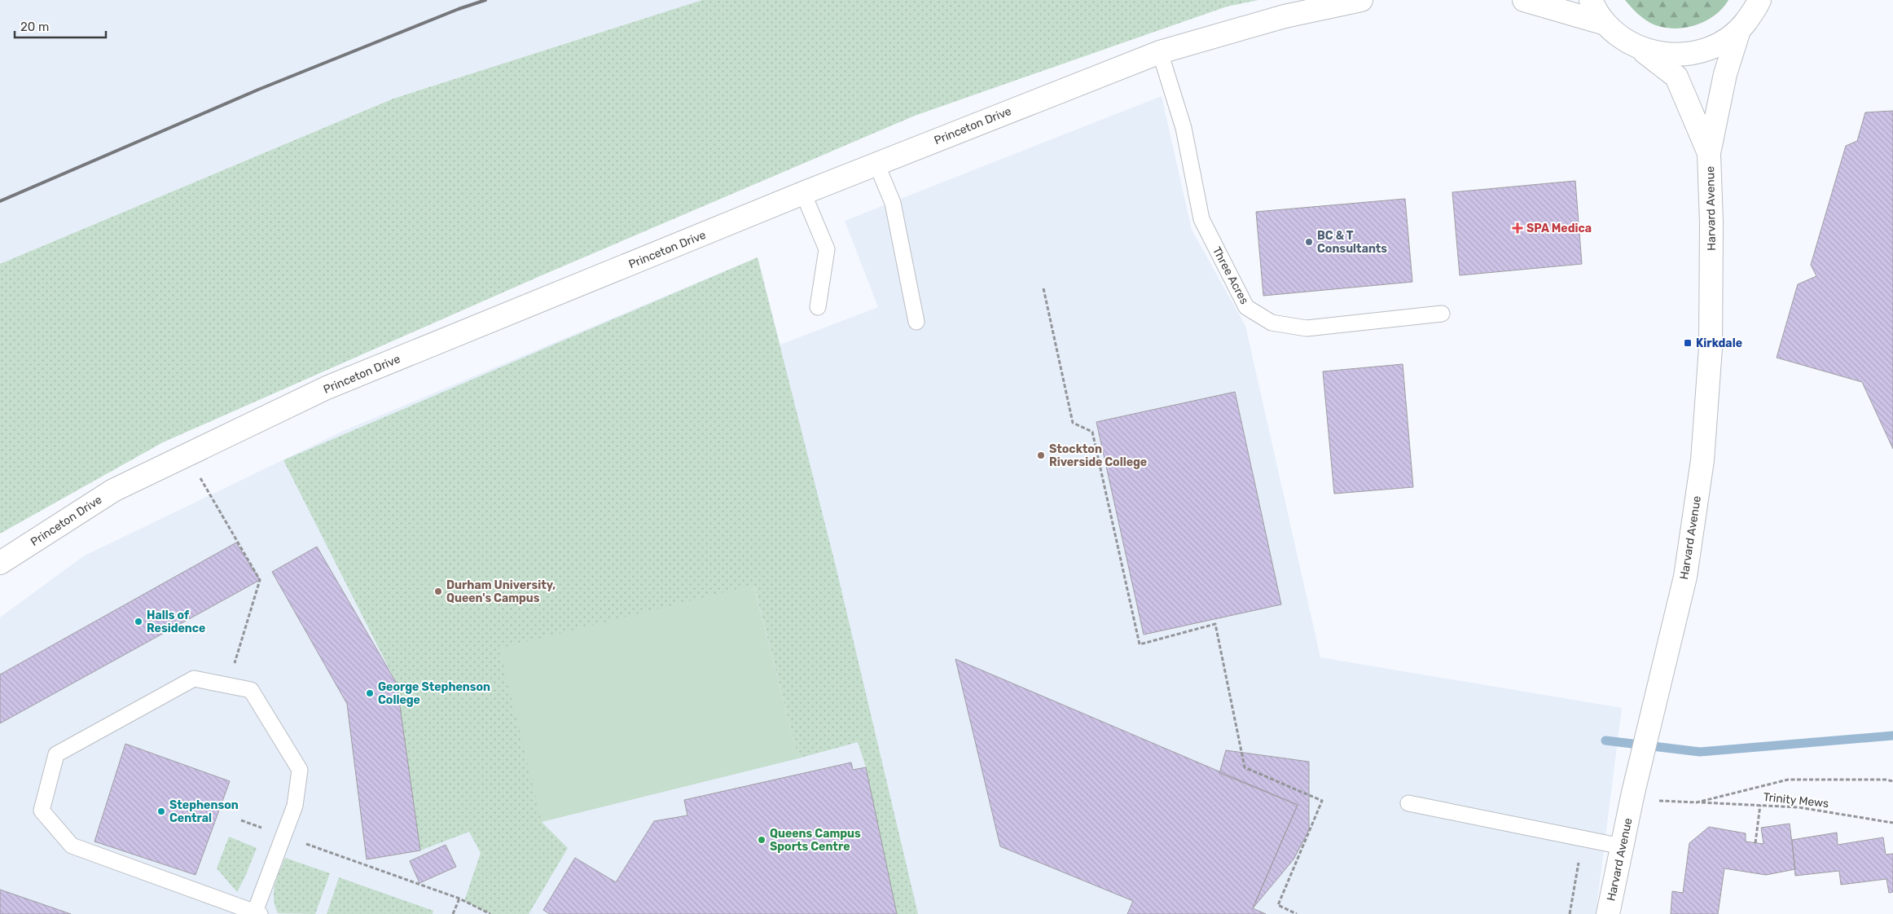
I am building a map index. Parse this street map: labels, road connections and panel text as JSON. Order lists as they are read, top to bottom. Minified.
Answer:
{"streets":{"street":["Princeton Drive","Harvard Avenue"],"lane":["Three Acres"],"path":["Trinity Mews"]},"crossings":[["Princeton Drive","Three Acres"],["Harvard Avenue","Trinity Mews"]],"places":{"health":["SPA Medica"],"other":["BC & T Consultants","Stockton Riverside College","Durham University, Queen's Campus","Halls of Residence","George Stephenson College","Stephenson Central","Queens Campus Sports Centre"],"transit":["Kirkdale"]},"scale_bar":"20 m"}
